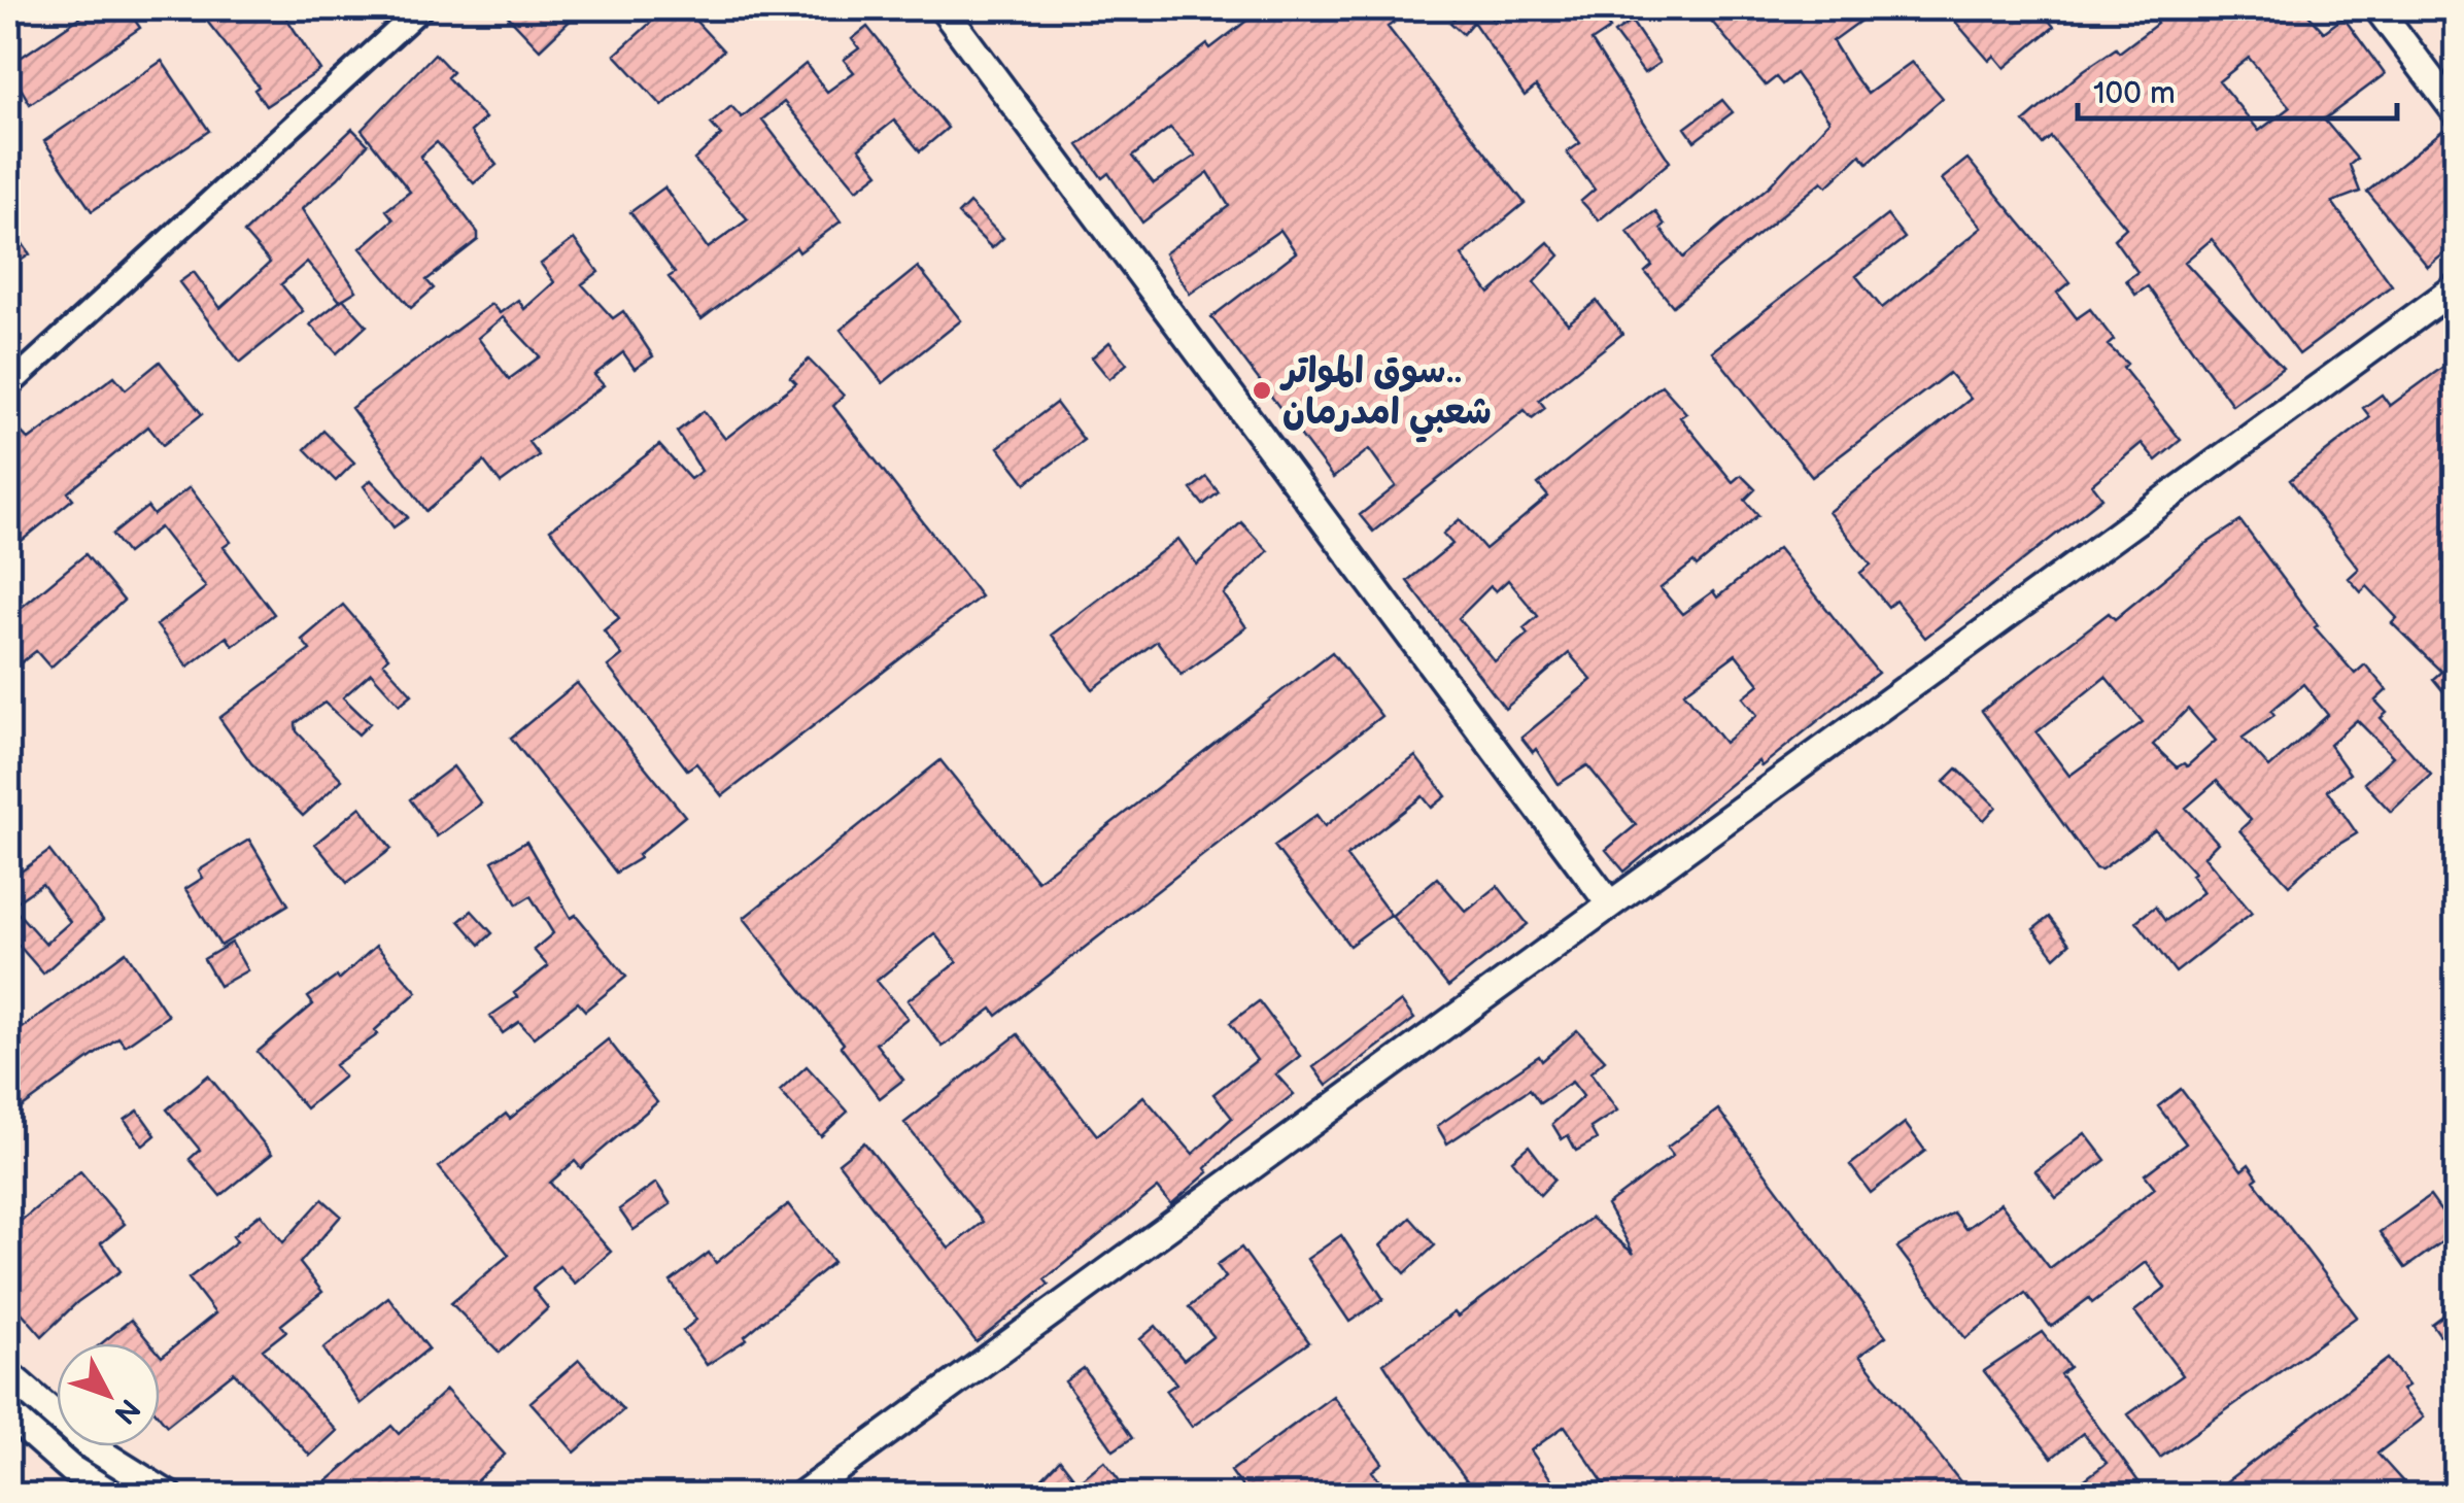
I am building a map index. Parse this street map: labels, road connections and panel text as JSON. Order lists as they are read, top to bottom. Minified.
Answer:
{"places":["سوق المواتر.. شعبي امدرمان"],"scale_bar":"100 m","north":"bottom right"}
